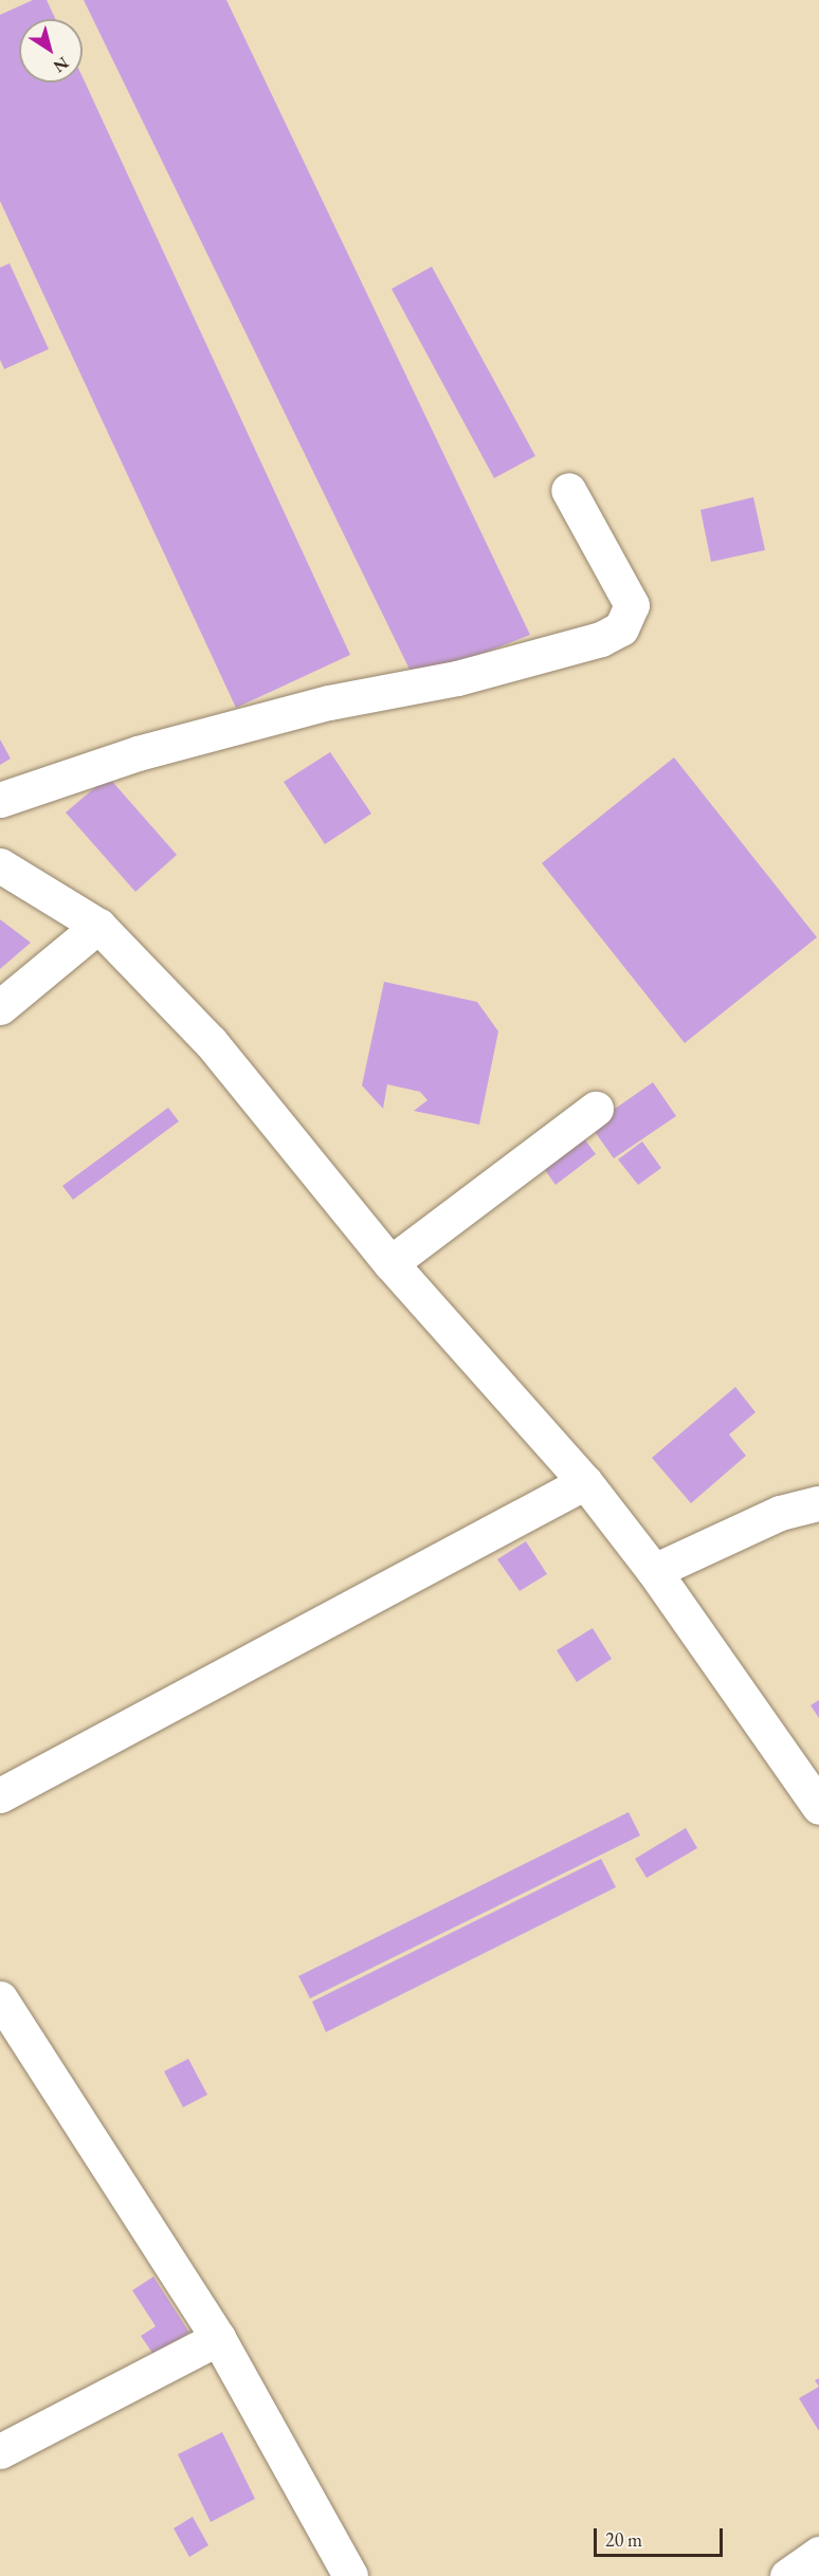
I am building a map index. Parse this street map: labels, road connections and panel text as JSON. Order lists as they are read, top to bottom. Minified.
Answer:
{"scale_bar":"20 m","north":"bottom right"}
